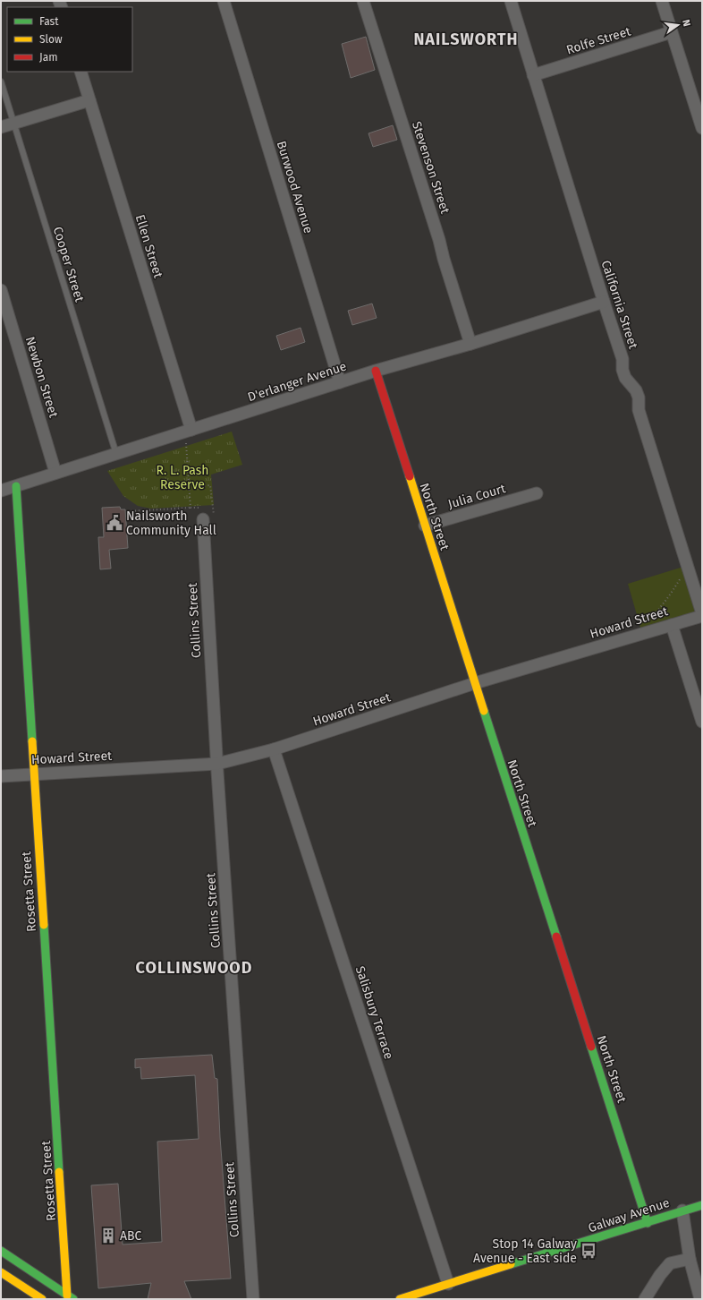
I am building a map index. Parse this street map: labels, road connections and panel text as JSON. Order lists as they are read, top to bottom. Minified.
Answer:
{"streets":{"main road":["North Street","Rosetta Street","Galway Avenue"],"street":["Rolfe Street","Stevenson Street","Burwood Avenue","Ellen Street","California Street","Newbon Street","D'erlanger Avenue","Julia Court","Collins Street","Howard Street","Salisbury Terrace"],"lane":["Cooper Street"]},"crossings":[["Rolfe Street","California Street"],["Stevenson Street","D'erlanger Avenue"],["Burwood Avenue","D'erlanger Avenue"],["Ellen Street","D'erlanger Avenue"],["Cooper Street","D'erlanger Avenue"],["California Street","D'erlanger Avenue"],["California Street","Howard Street"],["Newbon Street","D'erlanger Avenue"],["D'erlanger Avenue","North Street"],["D'erlanger Avenue","Rosetta Street"],["Julia Court","North Street"],["North Street","Howard Street"],["North Street","Galway Avenue"],["Collins Street","Howard Street"],["Howard Street","Rosetta Street"],["Howard Street","Salisbury Terrace"],["Salisbury Terrace","Galway Avenue"]],"districts":["NAILSWORTH","COLLINSWOOD"],"parks":["R. L. Pash Reserve"],"places":{"public building":["Nailsworth Community Hall"],"building":["ABC"],"bus stop":["Stop 14 Galway Avenue - East side"]},"legend":["Fast","Slow","Jam"],"north":"right"}
